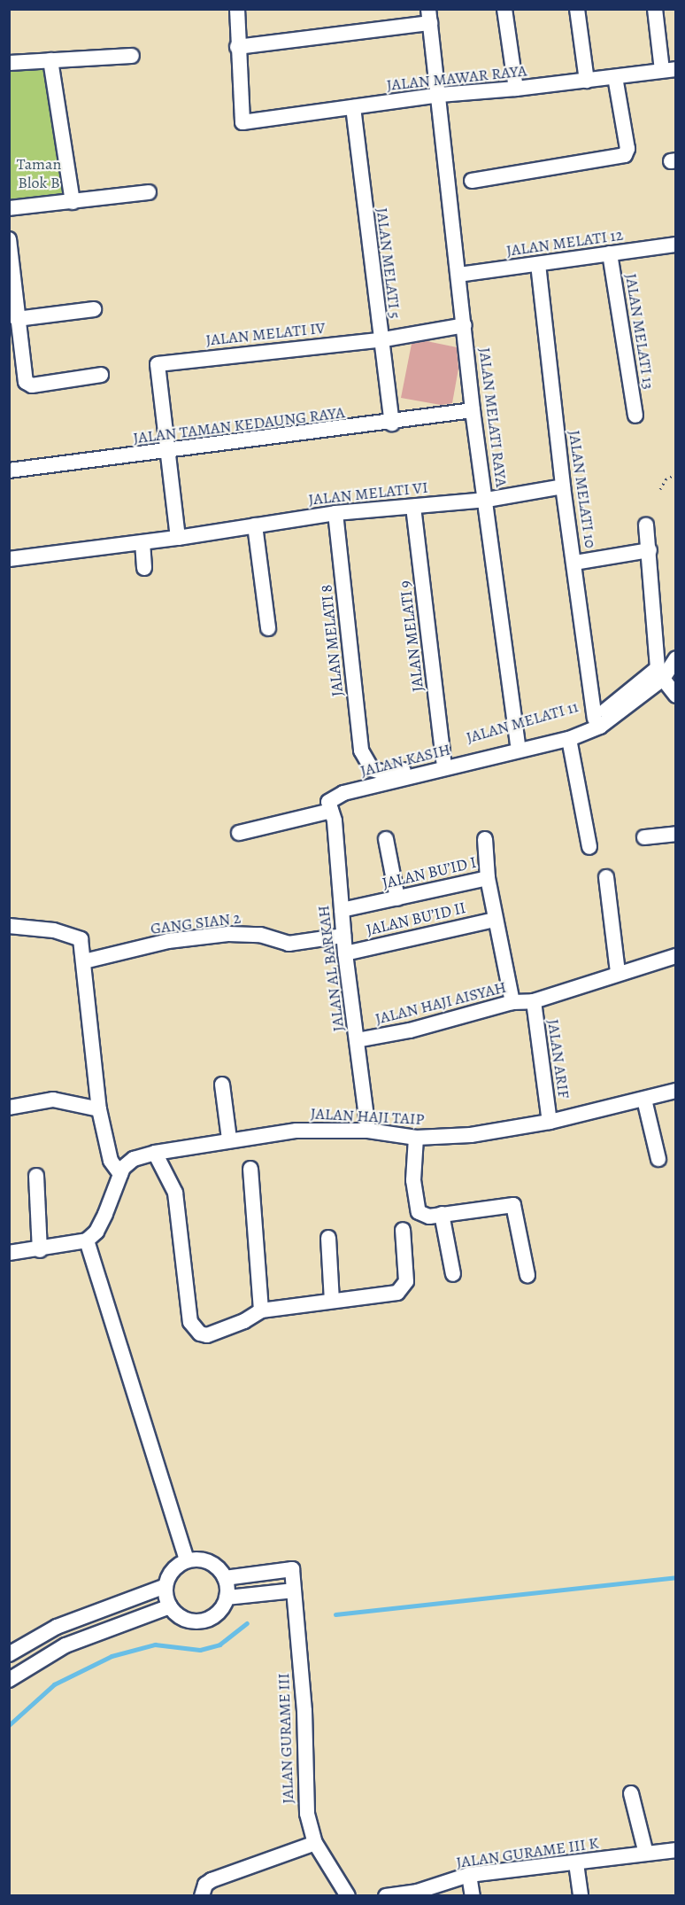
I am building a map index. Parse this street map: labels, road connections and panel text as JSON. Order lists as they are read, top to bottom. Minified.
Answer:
{"streets":{"street":["JALAN MAWAR RAYA","JALAN MELATI 12","JALAN MELATI 5","JALAN MELATI 13","JALAN MELATI IV","JALAN MELATI RAYA","JALAN TAMAN KEDAUNG RAYA","JALAN MELATI 10","JALAN MELATI VI","JALAN MELATI 9","JALAN MELATI 8","JALAN MELATI 11","JALAN KASIH","JALAN BU’ID I","JALAN BU’ID II","GANG SIAN 2","JALAN AL BARKAH","JALAN HAJI AISYAH","JALAN ARIF","JALAN HAJI TAIP","JALAN GURAME III","JALAN GURAME III K"]},"crossings":[["JALAN MAWAR RAYA","JALAN MELATI 5"],["JALAN MAWAR RAYA","JALAN MELATI RAYA"],["JALAN MELATI 12","JALAN MELATI 13"],["JALAN MELATI 12","JALAN MELATI RAYA"],["JALAN MELATI 12","JALAN MELATI 10"],["JALAN MELATI 5","JALAN MELATI IV"],["JALAN MELATI 5","JALAN TAMAN KEDAUNG RAYA"],["JALAN MELATI IV","JALAN MELATI RAYA"],["JALAN MELATI IV","JALAN TAMAN KEDAUNG RAYA"],["JALAN MELATI RAYA","JALAN TAMAN KEDAUNG RAYA"],["JALAN MELATI RAYA","JALAN MELATI VI"],["JALAN MELATI RAYA","JALAN MELATI 11"],["JALAN MELATI 10","JALAN MELATI VI"],["JALAN MELATI 10","JALAN MELATI 11"],["JALAN MELATI VI","JALAN MELATI 9"],["JALAN MELATI VI","JALAN MELATI 8"],["JALAN MELATI 9","JALAN MELATI 11"],["JALAN MELATI 8","JALAN MELATI 11"],["JALAN KASIH","JALAN AL BARKAH"],["JALAN BU’ID I","JALAN AL BARKAH"],["JALAN BU’ID II","JALAN AL BARKAH"],["GANG SIAN 2","JALAN AL BARKAH"],["JALAN AL BARKAH","JALAN HAJI AISYAH"],["JALAN AL BARKAH","JALAN HAJI TAIP"],["JALAN HAJI AISYAH","JALAN ARIF"],["JALAN ARIF","JALAN HAJI TAIP"]],"parks":["Taman Blok B"]}
